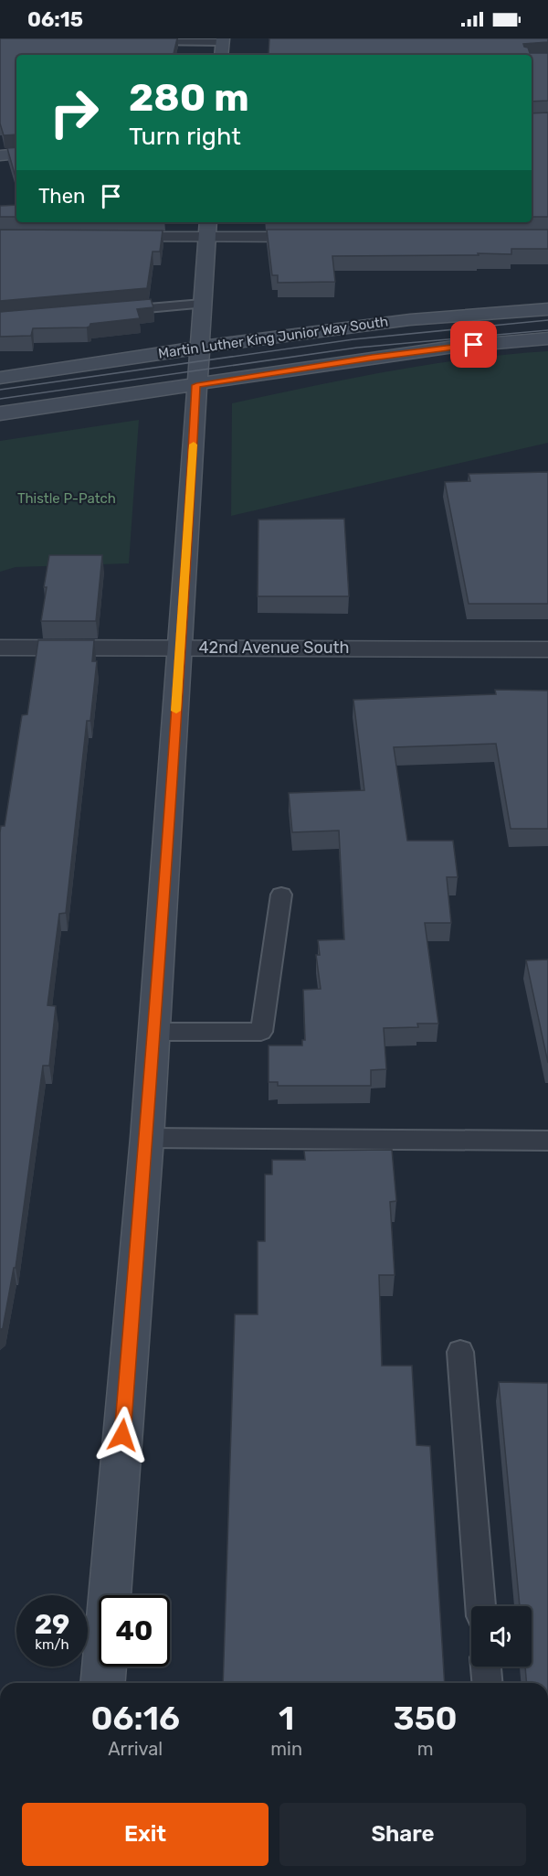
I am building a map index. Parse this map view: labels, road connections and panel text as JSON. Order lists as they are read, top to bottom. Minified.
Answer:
{"streets":{"street":["Martin Luther King Junior Way South","42nd Avenue South"]},"parks":["Thistle P-Patch"],"page":{"status":"06:15","turn":["280 m","Turn right"],"then":"Then","speed":"29 km/h","limit":"40","eta":["06:16","Arrival","1","min","350","m"],"buttons":["Exit","Share"]}}
